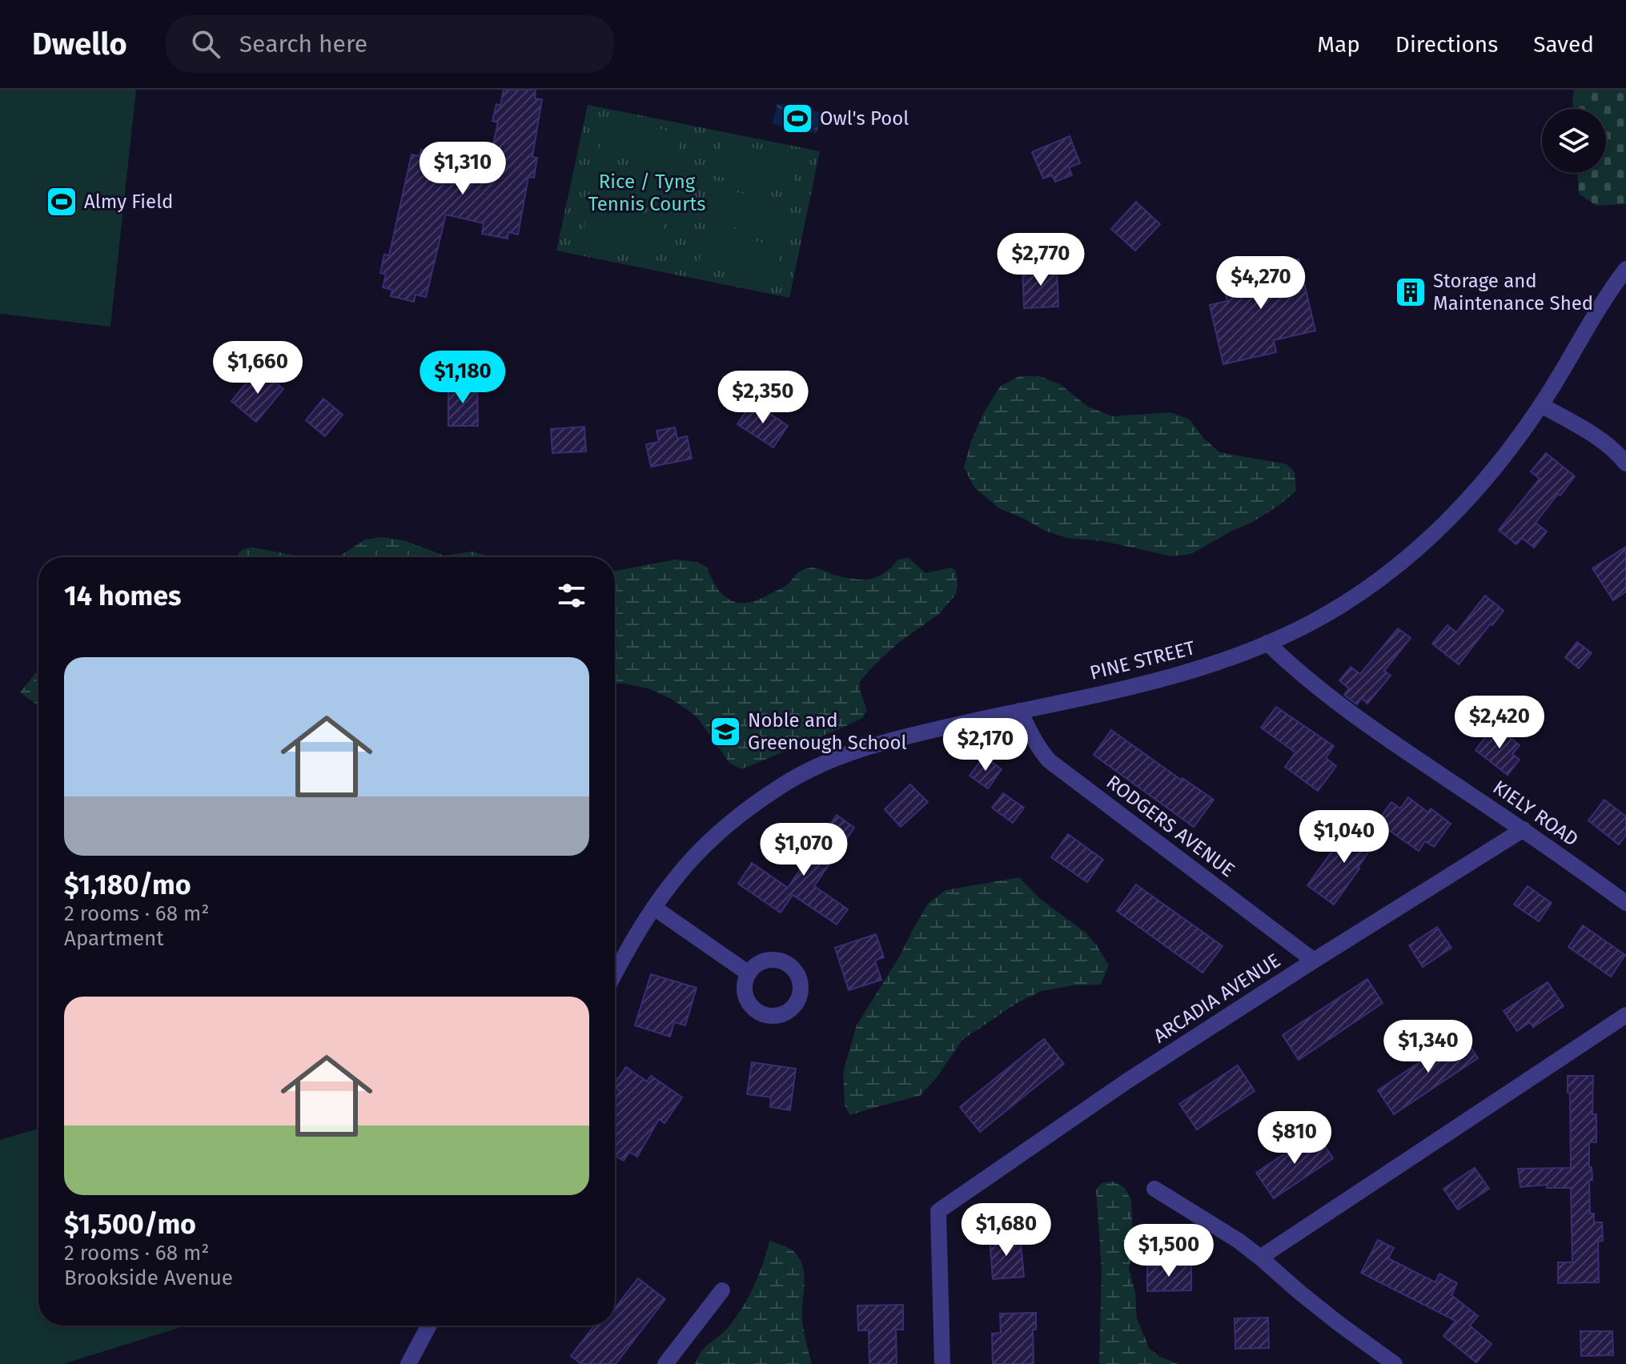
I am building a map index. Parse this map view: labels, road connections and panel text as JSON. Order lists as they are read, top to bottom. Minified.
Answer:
{"streets":{"street":["PINE STREET","KIELY ROAD","RODGERS AVENUE","ARCADIA AVENUE"]},"crossings":[["PINE STREET","KIELY ROAD"],["PINE STREET","RODGERS AVENUE"],["KIELY ROAD","ARCADIA AVENUE"],["RODGERS AVENUE","ARCADIA AVENUE"]],"parks":["Rice / Tyng Tennis Courts"],"places":{"sports":["Owl's Pool","Almy Field"],"building":["Storage and Maintenance Shed"],"school or university":["Noble and Greenough School"]},"page":{"header":"Dwello","search":"Search here","nav":["Map","Directions","Saved"],"price":["$1,310","$2,770","$4,270","$1,660","$1,180","$2,350","$2,420","$2,170","$1,040","$1,070","$1,340","$810","$1,680","$1,500"],"heading":"14 homes","list":[{"name":"$1,180/mo","note":"2 rooms · 68 m² · Apartment"},{"name":"$1,500/mo","note":"2 rooms · 68 m² · Brookside Avenue"}]}}
